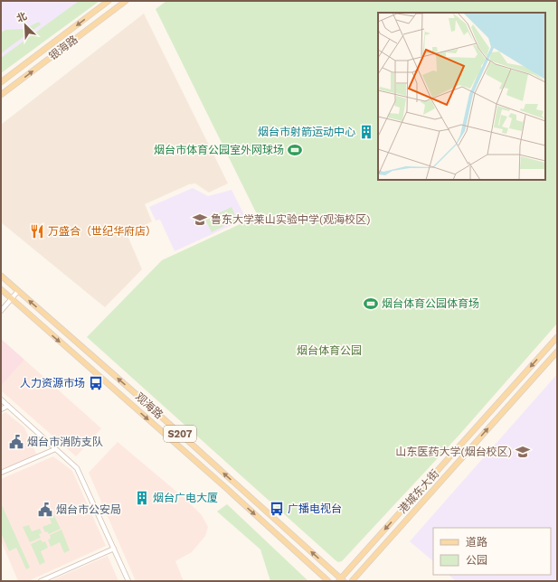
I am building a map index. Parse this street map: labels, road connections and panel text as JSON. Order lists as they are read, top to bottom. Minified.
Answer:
{"streets":{"main road":["银海路","观海路","S207","港城东大街"]},"crossings":[["观海路","港城东大街"]],"parks":["烟台体育公园"],"places":{"building":["烟台市射箭运动中心","烟台广电大厦"],"sports":["烟台市体育公园室外网球场","烟台体育公园体育场"],"school or university":["鲁东大学莱山实验中学(观海校区)","山东医药大学(烟台校区)"],"restaurant":["万盛合（世纪华府店）"],"bus stop":["人力资源市场","广播电视台"],"public building":["烟台市消防支队","烟台市公安局"]},"legend":["道路","公园"],"north":"top left"}
